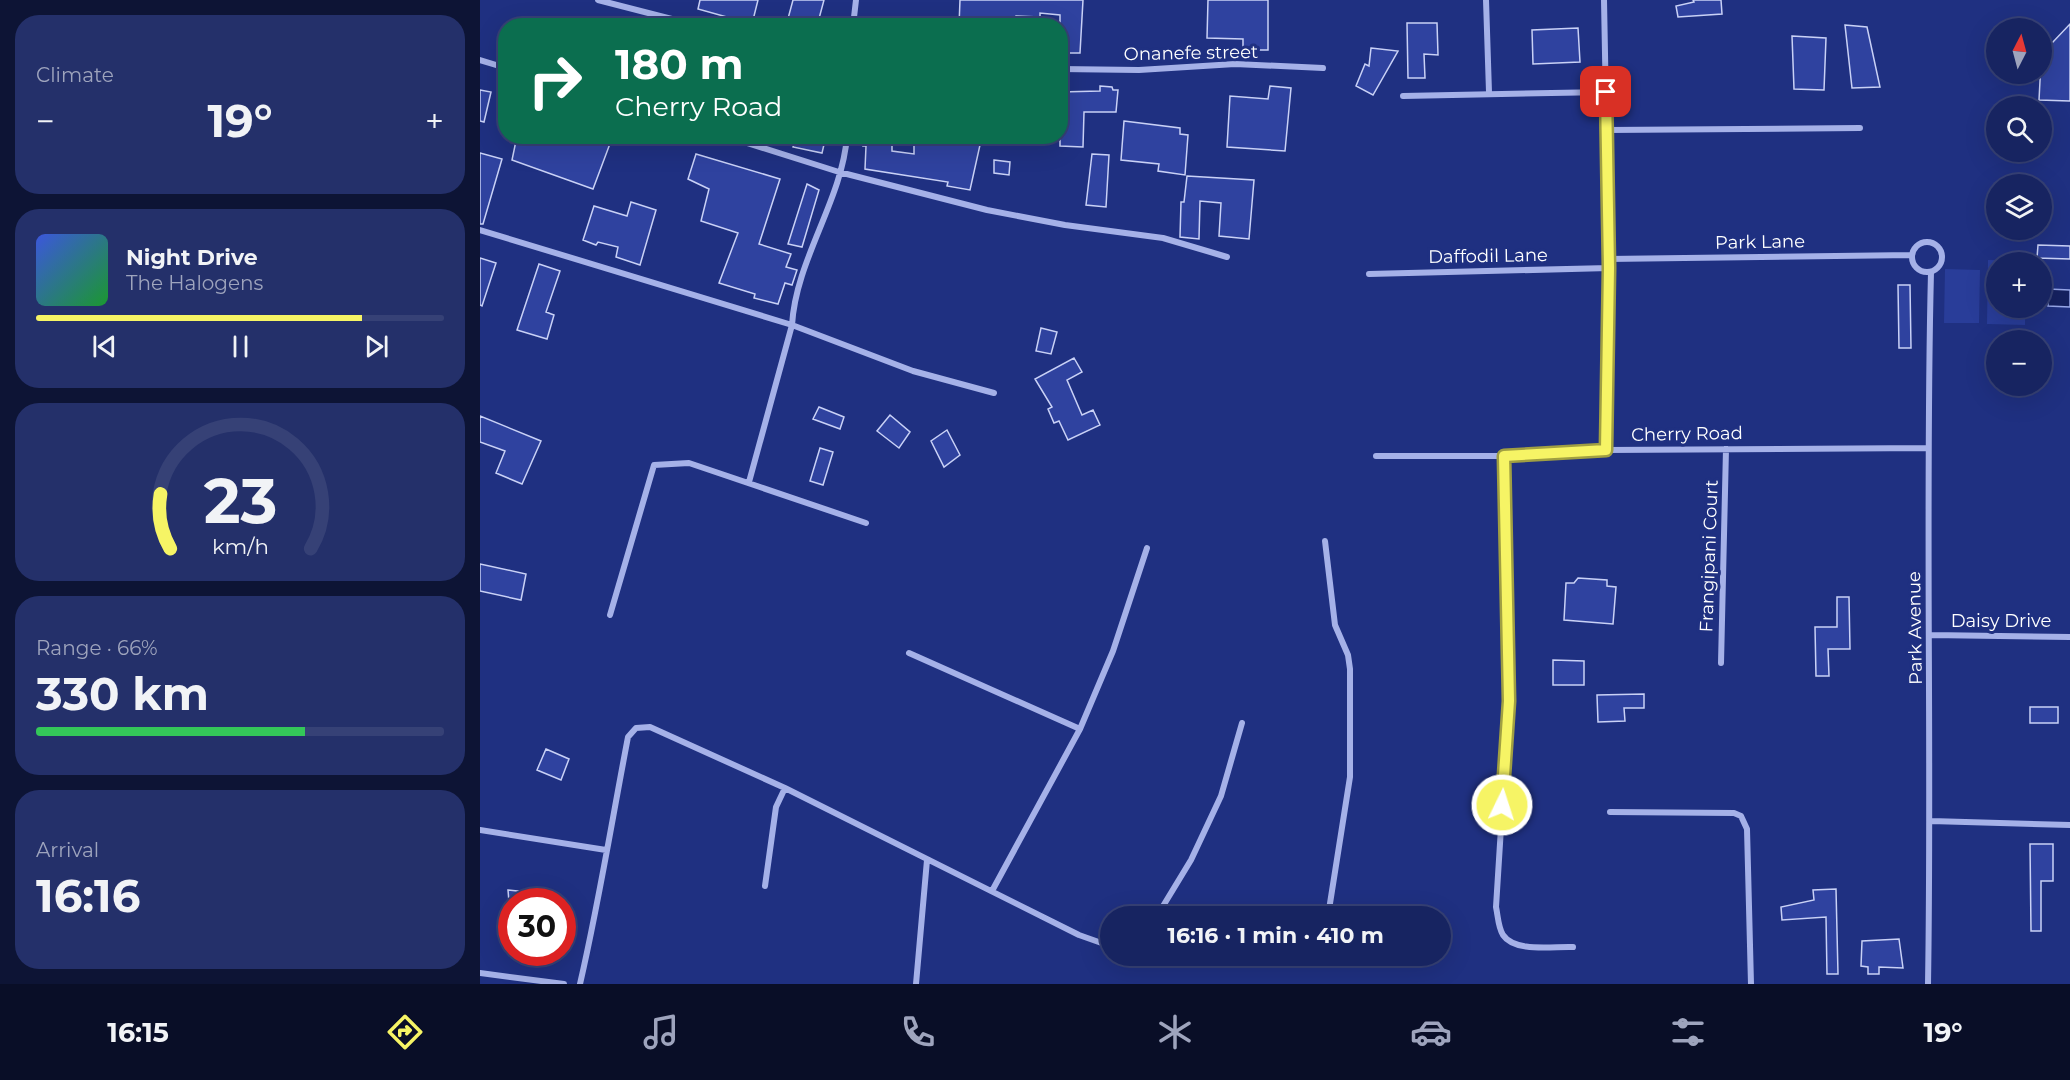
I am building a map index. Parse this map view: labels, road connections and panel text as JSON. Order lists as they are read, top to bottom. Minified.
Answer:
{"streets":{"street":["Onanefe street","Park Lane","Daffodil Lane","Cherry Road","Frangipani Court","Daisy Drive","Park Avenue"]},"crossings":[["Park Lane","Park Avenue"],["Cherry Road","Frangipani Court"],["Cherry Road","Park Avenue"],["Daisy Drive","Park Avenue"]],"north":"top","page":{"tile":["Climate",["Range · 66%","330 km"],["Arrival","16:16"]],"map_buttons":["+","−"],"turn":["180 m","Cherry Road"],"heat":["−","19°","+"],"song":["Night Drive","The Halogens"],"limit":"30","trip":"16:16 · 1 min · 410 m","tabs":["16:15","19°"],"gauge":["23","km/h"]}}
